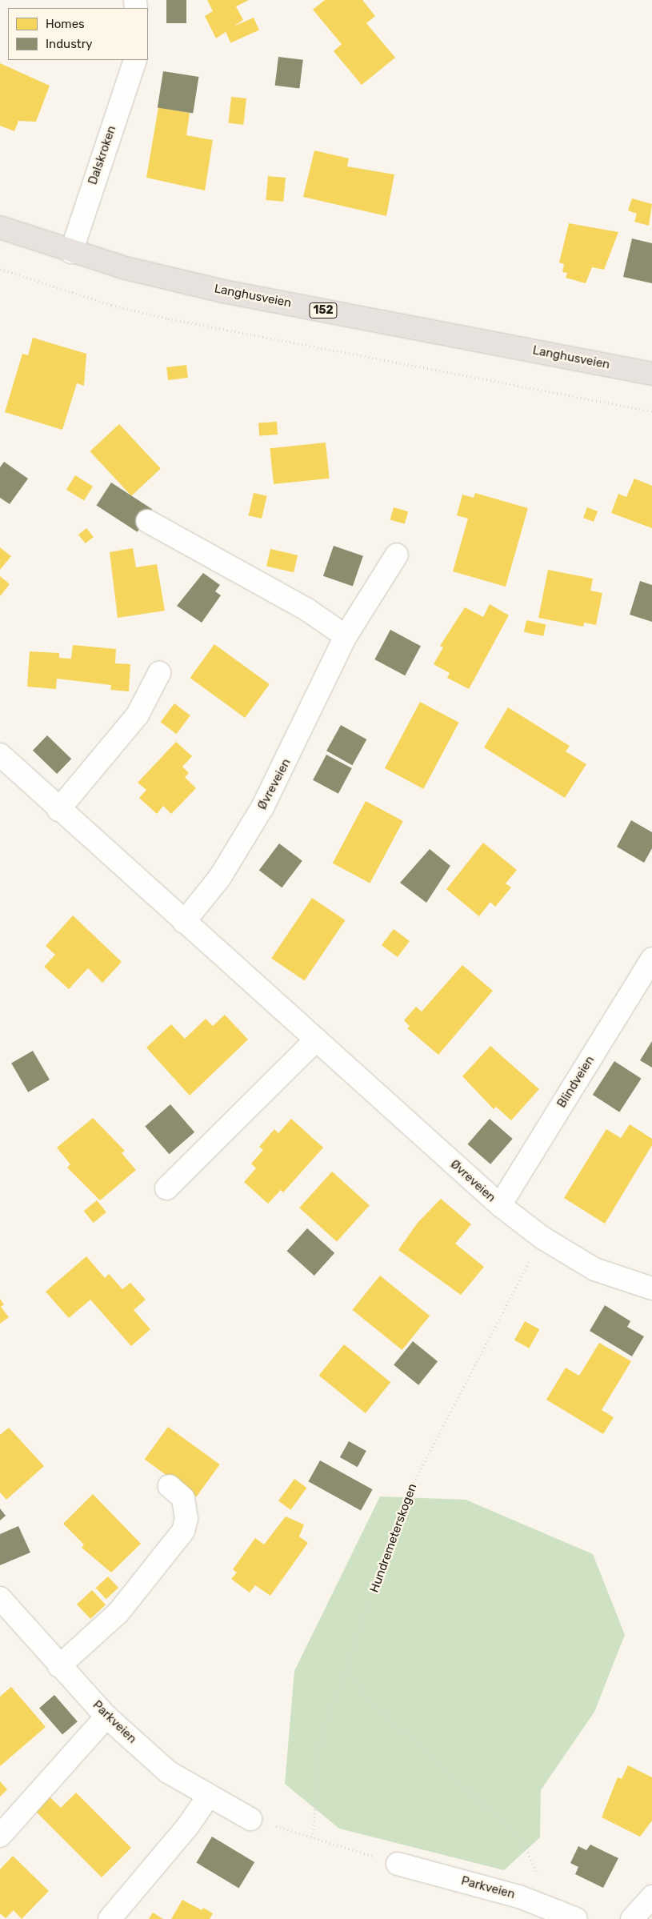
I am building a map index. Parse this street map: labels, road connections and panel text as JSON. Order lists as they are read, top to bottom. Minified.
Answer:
{"streets":{"main road":["Langhusveien","152"],"street":["Dalskroken","Øvreveien","Blindveien","Parkveien"],"path":["Hundremeterskogen"]},"crossings":[["Dalskroken","Langhusveien"],["Øvreveien","Blindveien"],["Øvreveien","Hundremeterskogen"]],"legend":["Homes","Industry"]}
